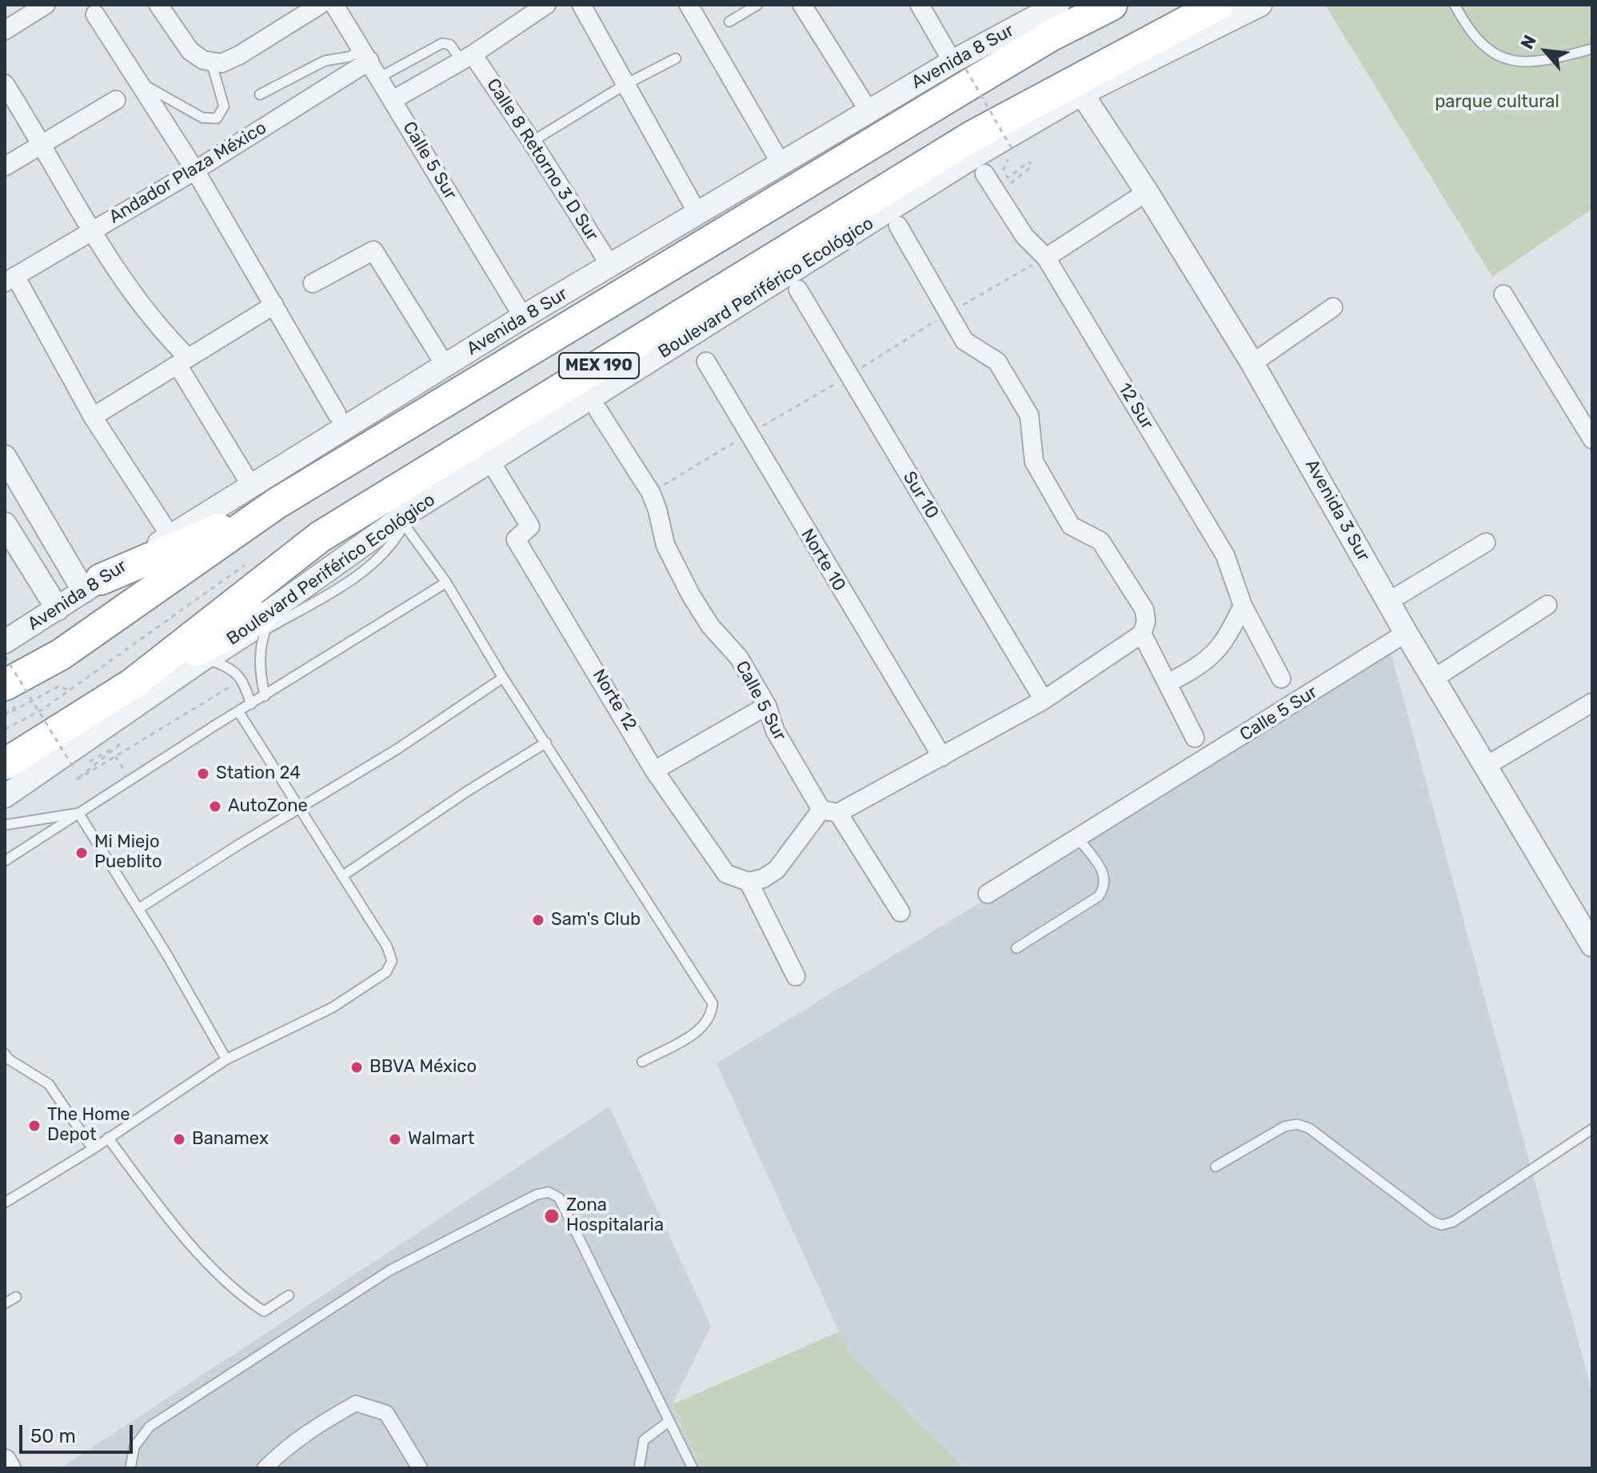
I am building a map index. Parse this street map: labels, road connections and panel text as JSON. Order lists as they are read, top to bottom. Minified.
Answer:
{"streets":{"highway":["Boulevard Periférico Ecológico","MEX 190"],"street":["Avenida 8 Sur","Calle 8 Retorno 3 D Sur","Calle 5 Sur","Andador Plaza México","12 Sur","Sur 10","Avenida 3 Sur","Norte 10","Norte 12"]},"crossings":[["Avenida 8 Sur","Calle 8 Retorno 3 D Sur"],["Avenida 8 Sur","Calle 5 Sur"],["Avenida 8 Sur","MEX 190"],["Calle 5 Sur","Andador Plaza México"],["Calle 5 Sur","Avenida 3 Sur"],["Boulevard Periférico Ecológico","Avenida 3 Sur"],["Boulevard Periférico Ecológico","Norte 12"]],"parks":["parque cultural"],"places":["Station 24","AutoZone","Mi Miejo Pueblito","Sam's Club","BBVA México","The Home Depot","Banamex","Walmart","Zona Hospitalaria"],"scale_bar":"50 m","north":"top left"}
